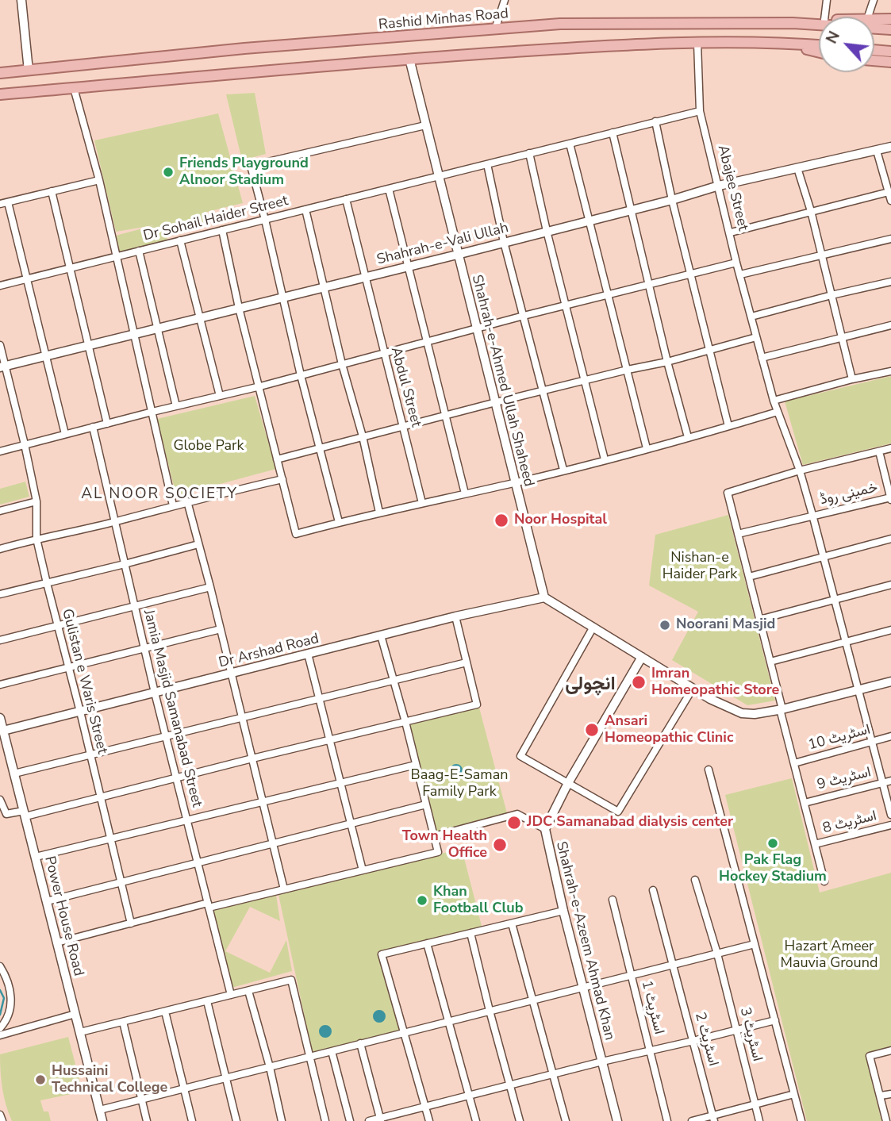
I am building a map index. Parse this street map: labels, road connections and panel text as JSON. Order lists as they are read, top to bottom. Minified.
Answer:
{"streets":{"main road":["Rashid Minhas Road"],"street":["Abajee Street","Dr Sohail Haider Street","Shahrah-e-Vali Ullah","Shahrah-e-Ahmed Ullah Shaheed","Abdul Street","خمینی روڈ","Dr Arshad Road","Gulistan e Waris Street","Jamia Masjid Samanabad Street","اسٹریٹ 10","اسٹریٹ 9","اسٹریٹ 8","Power House Road","Shahrah-e-Azeem Ahmad Khan","اسٹریٹ 1","اسٹریٹ 3","اسٹریٹ 2"]},"crossings":[["Abajee Street","Dr Sohail Haider Street"],["Abajee Street","Shahrah-e-Vali Ullah"],["Abajee Street","خمینی روڈ"],["Abajee Street","اسٹریٹ 10"],["Abajee Street","اسٹریٹ 9"],["Dr Sohail Haider Street","Shahrah-e-Ahmed Ullah Shaheed"],["Dr Sohail Haider Street","Abdul Street"],["Shahrah-e-Vali Ullah","Shahrah-e-Ahmed Ullah Shaheed"],["Shahrah-e-Vali Ullah","Abdul Street"],["Shahrah-e-Vali Ullah","Gulistan e Waris Street"],["Shahrah-e-Ahmed Ullah Shaheed","Dr Arshad Road"],["Dr Arshad Road","Gulistan e Waris Street"],["Dr Arshad Road","Jamia Masjid Samanabad Street"],["Dr Arshad Road","Power House Road"]],"districts":["AL NOOR SOCIETY","انچولی"],"parks":["Globe Park","Nishan-e Haider Park","Baag-E-Saman Family Park","Hazart Ameer Mauvia Ground"],"places":["Friends Playground Alnoor Stadium","Noor Hospital","Noorani Masjid","Imran Homeopathic Store","Ansari Homeopathic Clinic","JDC Samanabad dialysis center","Pak Flag Hockey Stadium","Town Health Office","Khan Football Club","Hussaini Technical College"],"north":"top left"}
